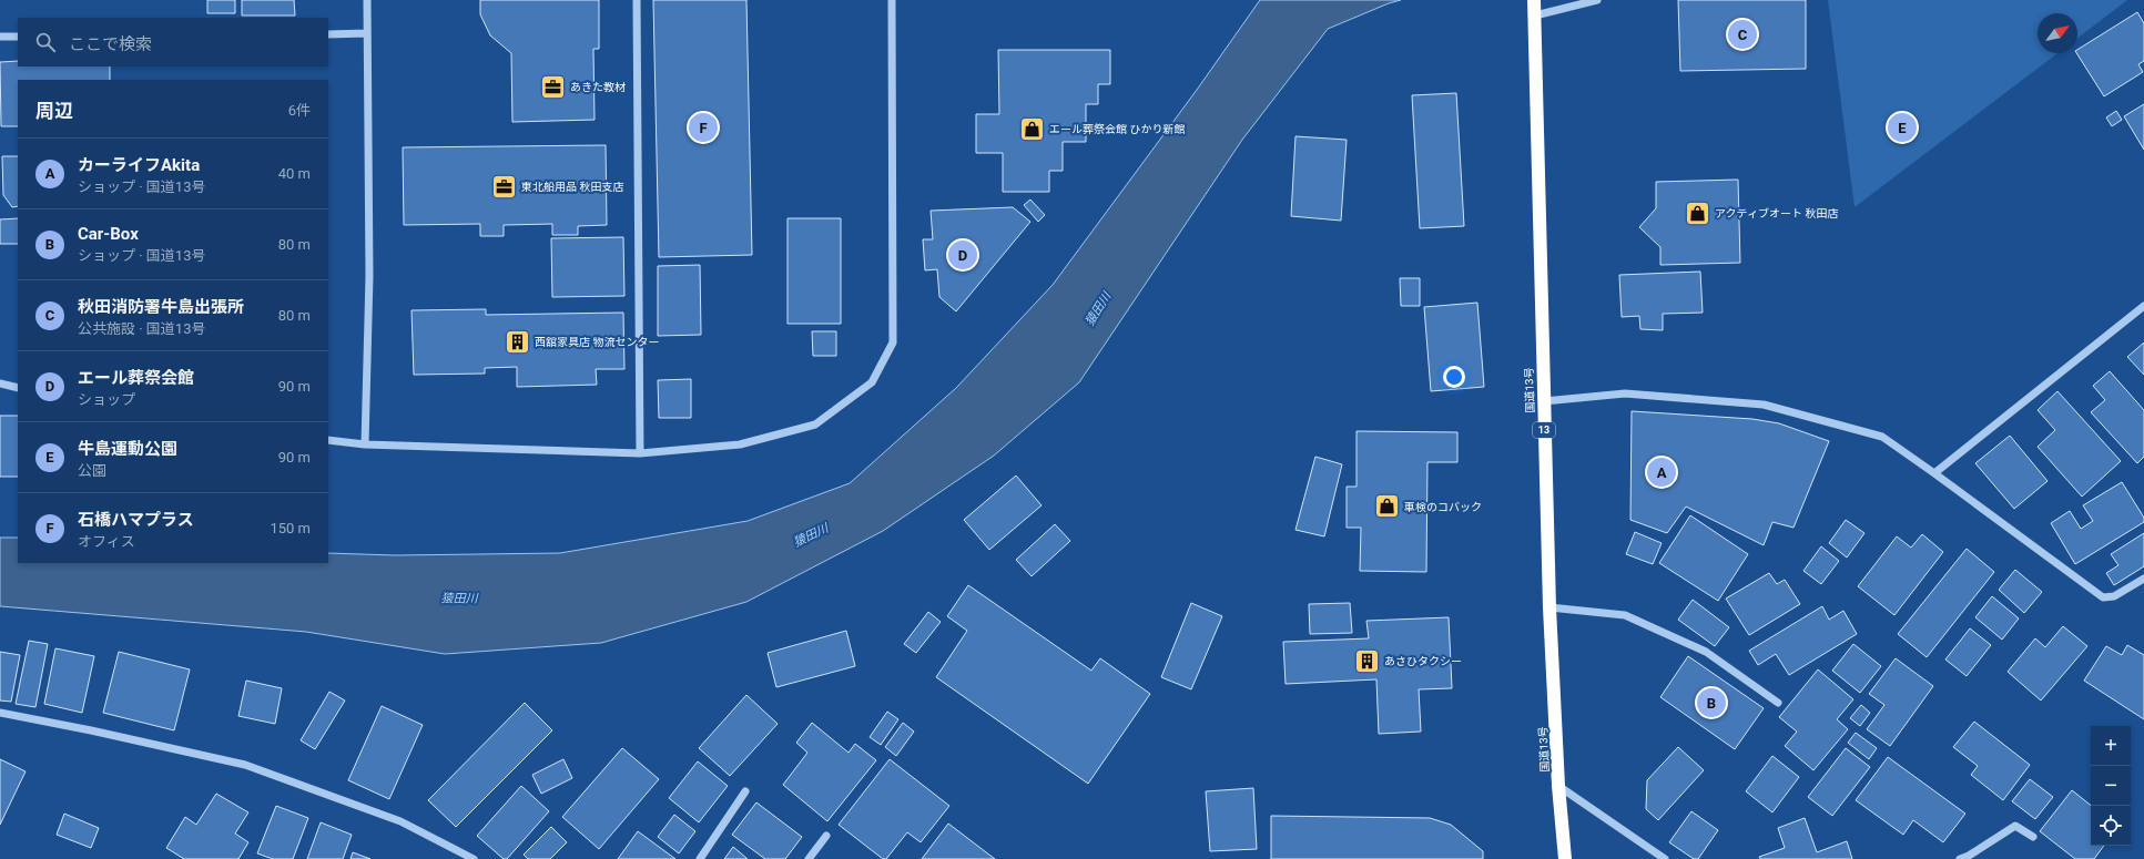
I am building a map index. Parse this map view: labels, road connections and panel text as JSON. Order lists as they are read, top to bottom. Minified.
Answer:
{"streets":{"highway":["国道13号","13"]},"water":["猿田川"],"places":{"office":["あきた教材","東北船用品 秋田支店"],"shop":["エール葬祭会館 ひかり新館","アクティブオート 秋田店","車検のコバック"],"building":["西舘家具店 物流センター","あさひタクシー"]},"north":"top right","page":{"pins":["C","E","F","D","A","B"],"search":"ここで検索","heading":["周辺","6件"],"list":[{"mark":"A","name":"カーライフAkita","note":"ショップ · 国道13号","value":"40 m"},{"mark":"B","name":"Car-Box","note":"ショップ · 国道13号","value":"80 m"},{"mark":"C","name":"秋田消防署牛島出張所","note":"公共施設 · 国道13号","value":"80 m"},{"mark":"D","name":"エール葬祭会館","note":"ショップ","value":"90 m"},{"mark":"E","name":"牛島運動公園","note":"公園","value":"90 m"},{"mark":"F","name":"石橋ハマプラス","note":"オフィス","value":"150 m"}],"map_buttons":["+","−"]}}
